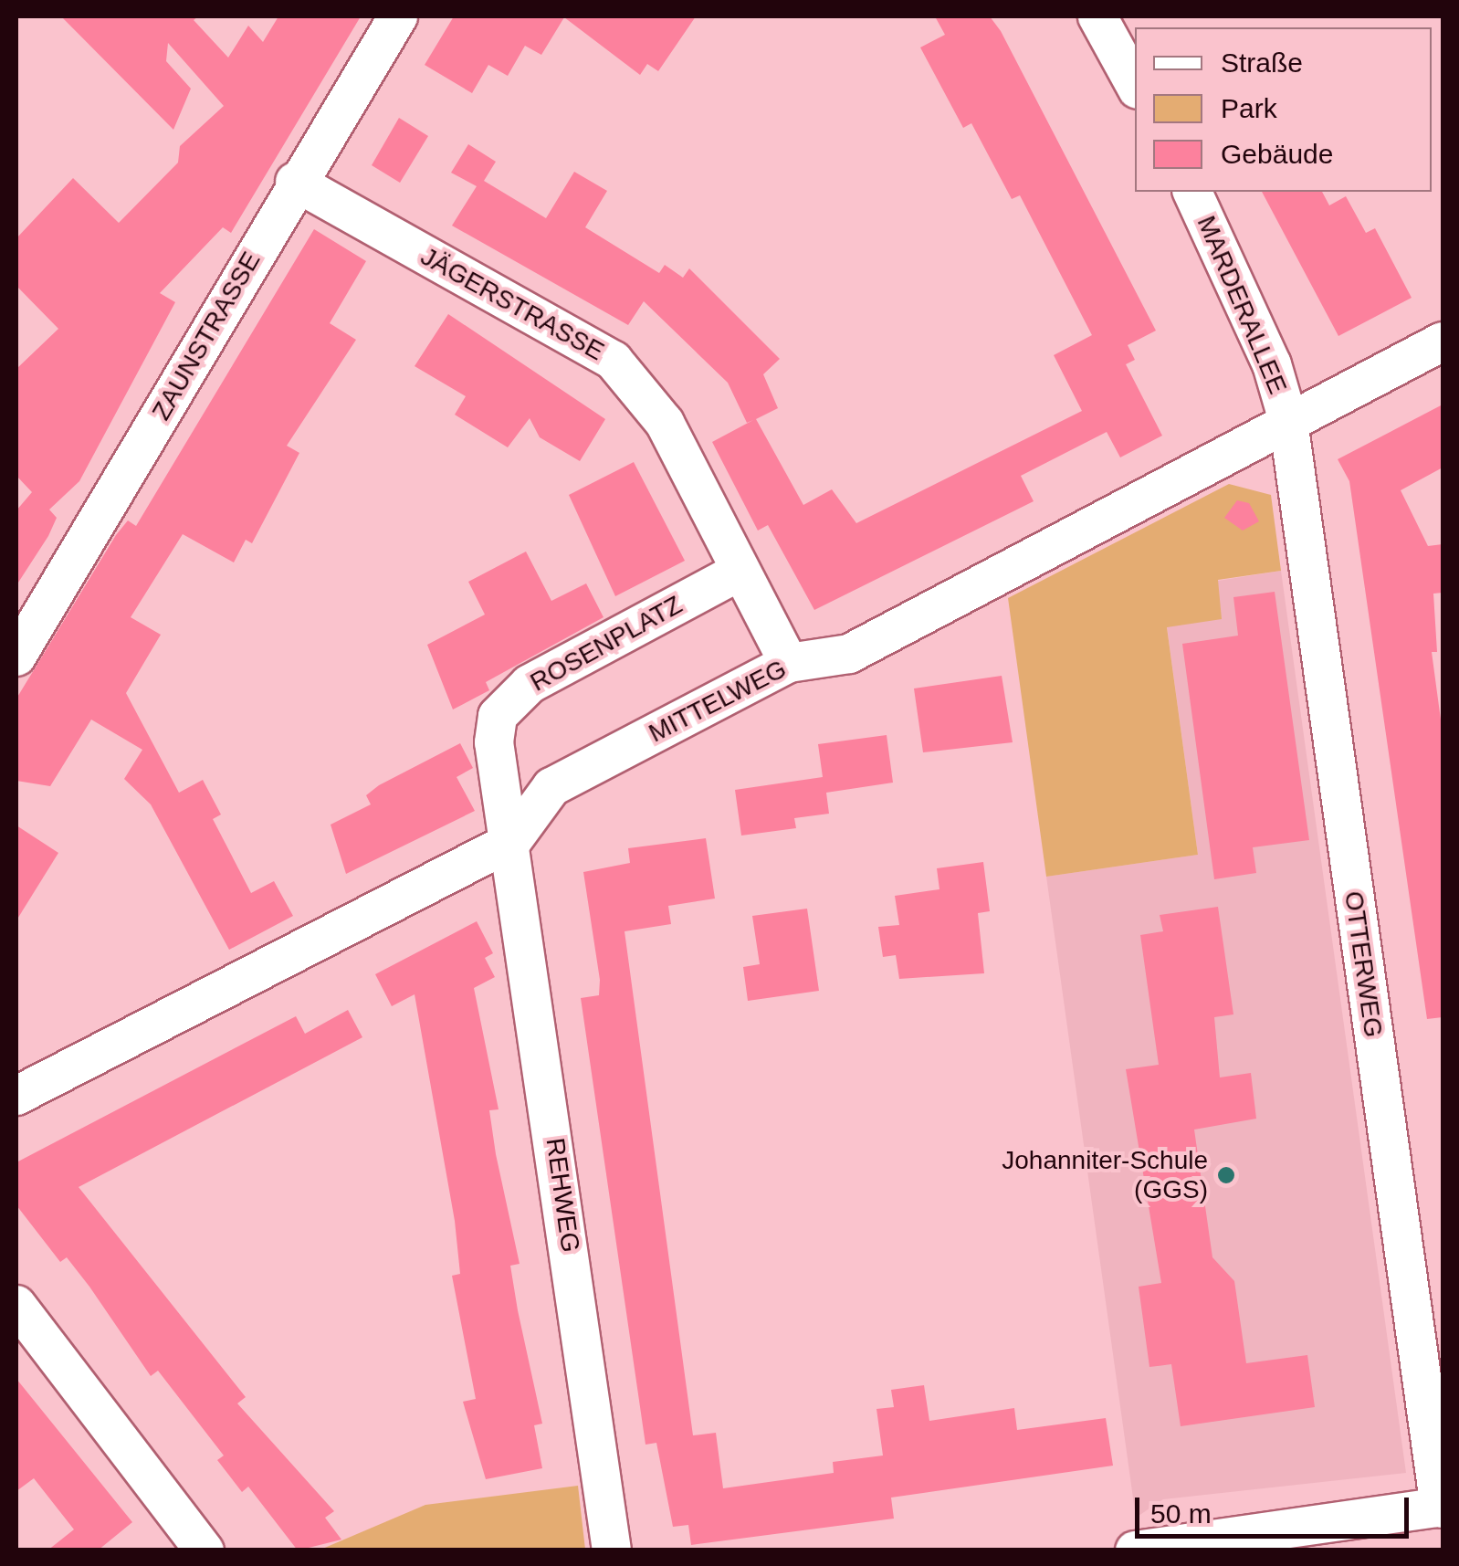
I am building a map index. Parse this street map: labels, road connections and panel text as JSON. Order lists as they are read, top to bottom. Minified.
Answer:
{"streets":{"street":["JÄGERSTRASSE","MARDERALLEE","ZAUNSTRASSE","ROSENPLATZ","MITTELWEG","OTTERWEG","REHWEG"]},"crossings":[["JÄGERSTRASSE","ZAUNSTRASSE"],["JÄGERSTRASSE","ROSENPLATZ"],["JÄGERSTRASSE","MITTELWEG"],["MARDERALLEE","MITTELWEG"],["MARDERALLEE","OTTERWEG"],["ROSENPLATZ","MITTELWEG"],["ROSENPLATZ","REHWEG"],["MITTELWEG","OTTERWEG"],["MITTELWEG","REHWEG"]],"places":["Johanniter-Schule (GGS)"],"legend":["Straße","Park","Gebäude"],"scale_bar":"50 m"}
